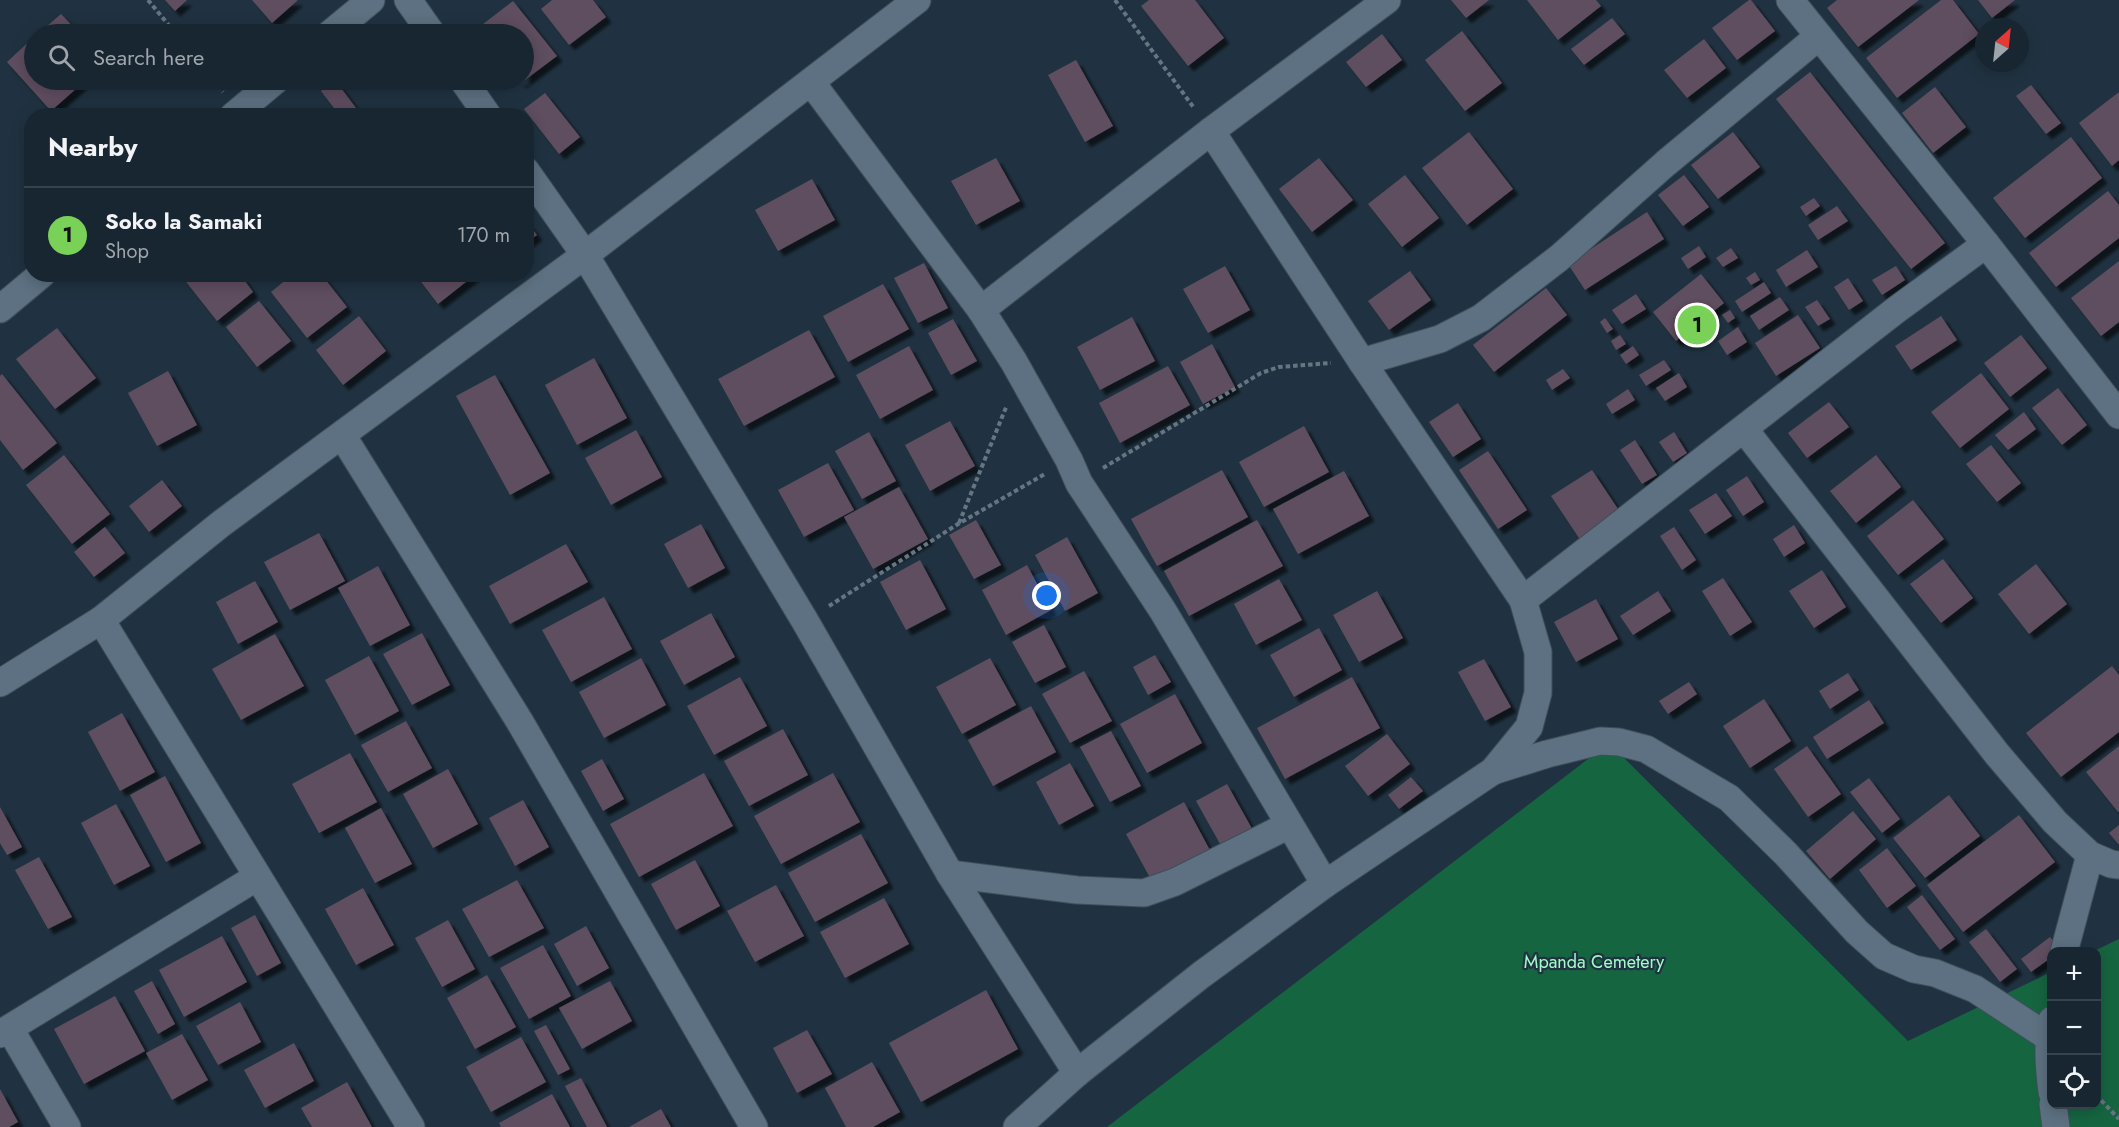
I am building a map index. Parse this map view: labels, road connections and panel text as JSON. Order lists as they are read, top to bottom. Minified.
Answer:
{"parks":["Mpanda Cemetery"],"north":"top right","page":{"search":"Search here","heading":"Nearby","list":[{"mark":"1","name":"Soko la Samaki","note":"Shop","value":"170 m"}],"pins":"1","map_buttons":["+","−"]}}
